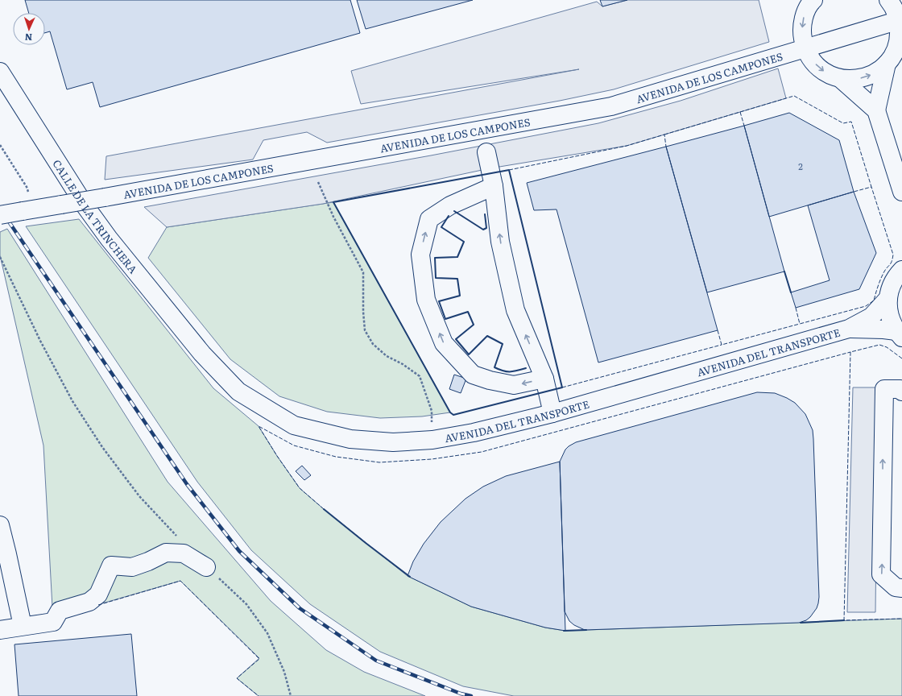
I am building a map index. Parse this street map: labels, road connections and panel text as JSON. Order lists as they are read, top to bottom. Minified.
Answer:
{"streets":{"street":["AVENIDA DE LOS CAMPONES","CALLE DE LA TRINCHERA","AVENIDA DEL TRANSPORTE"]},"crossings":[["CALLE DE LA TRINCHERA","AVENIDA DEL TRANSPORTE"]],"house_numbers":["2"],"north":"bottom"}
